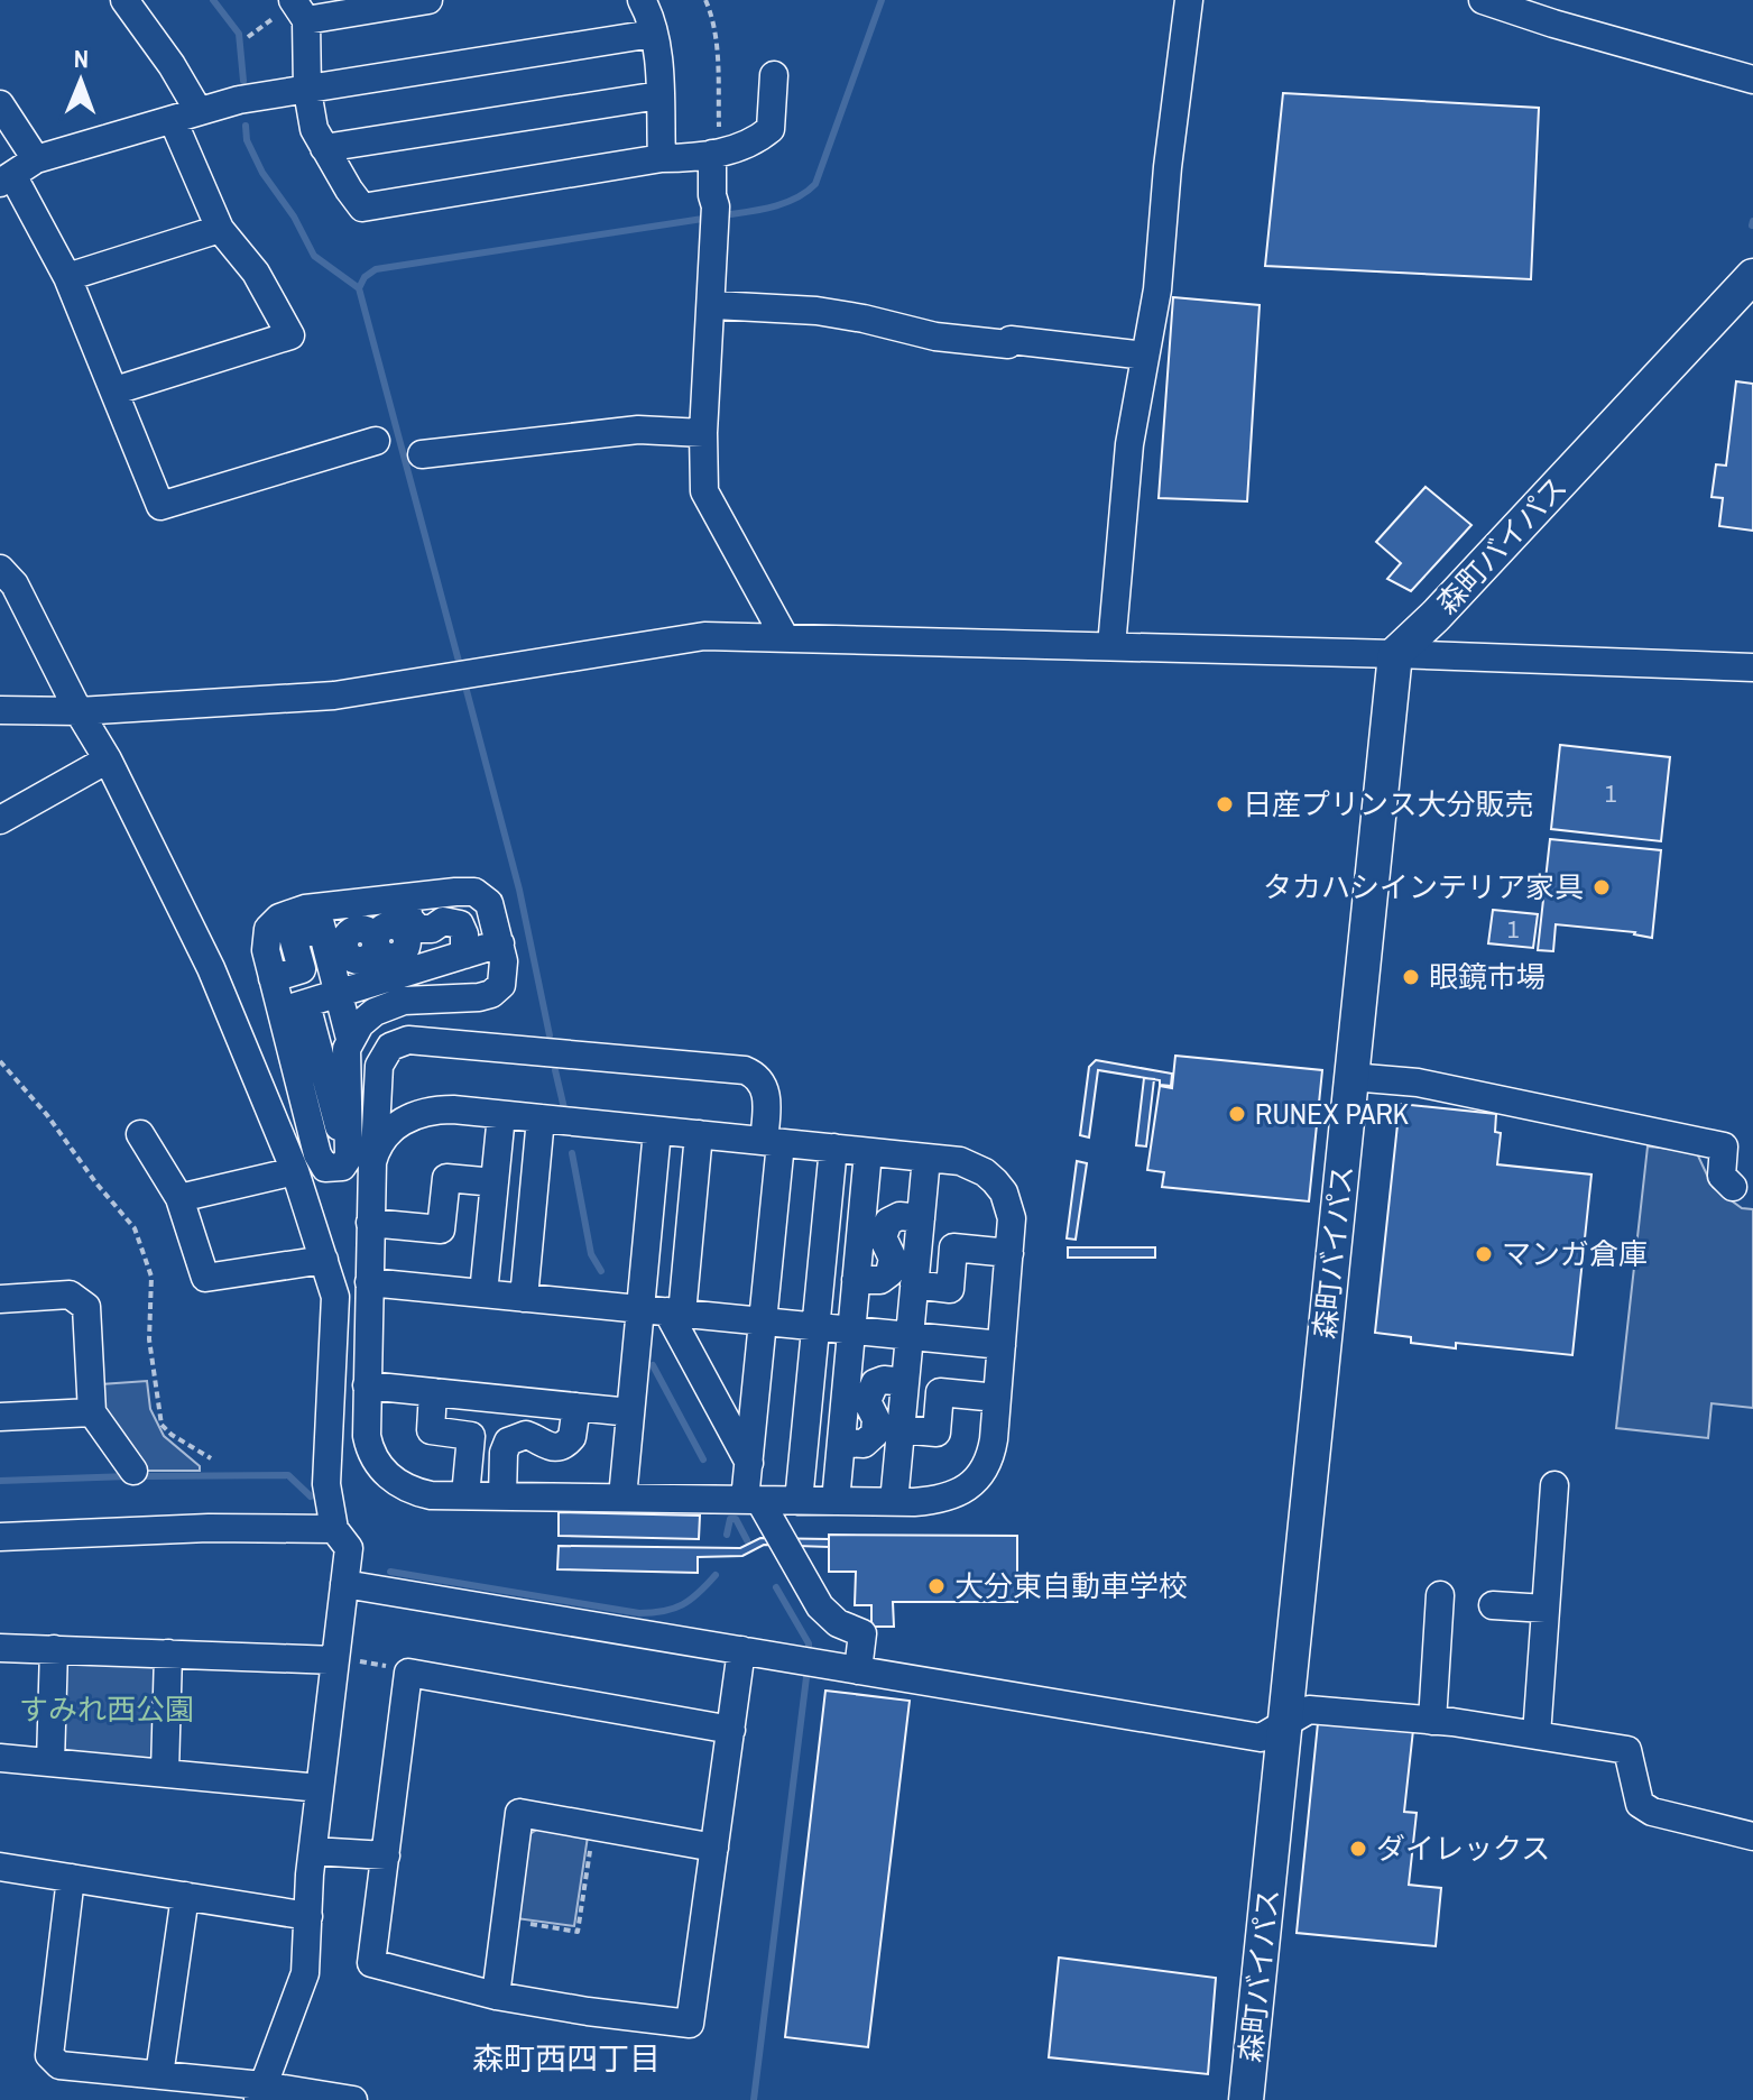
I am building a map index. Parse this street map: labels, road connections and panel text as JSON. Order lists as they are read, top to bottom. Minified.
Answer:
{"streets":{"main road":["森町バイパス"]},"districts":["森町西四丁目"],"parks":["すみれ西公園"],"places":["日産プリンス大分販売","タカハシインテリア家具","眼鏡市場","RUNEX PARK","マンガ倉庫","大分東自動車学校","ダイレックス"],"house_numbers":["1","1"],"north":"top"}
